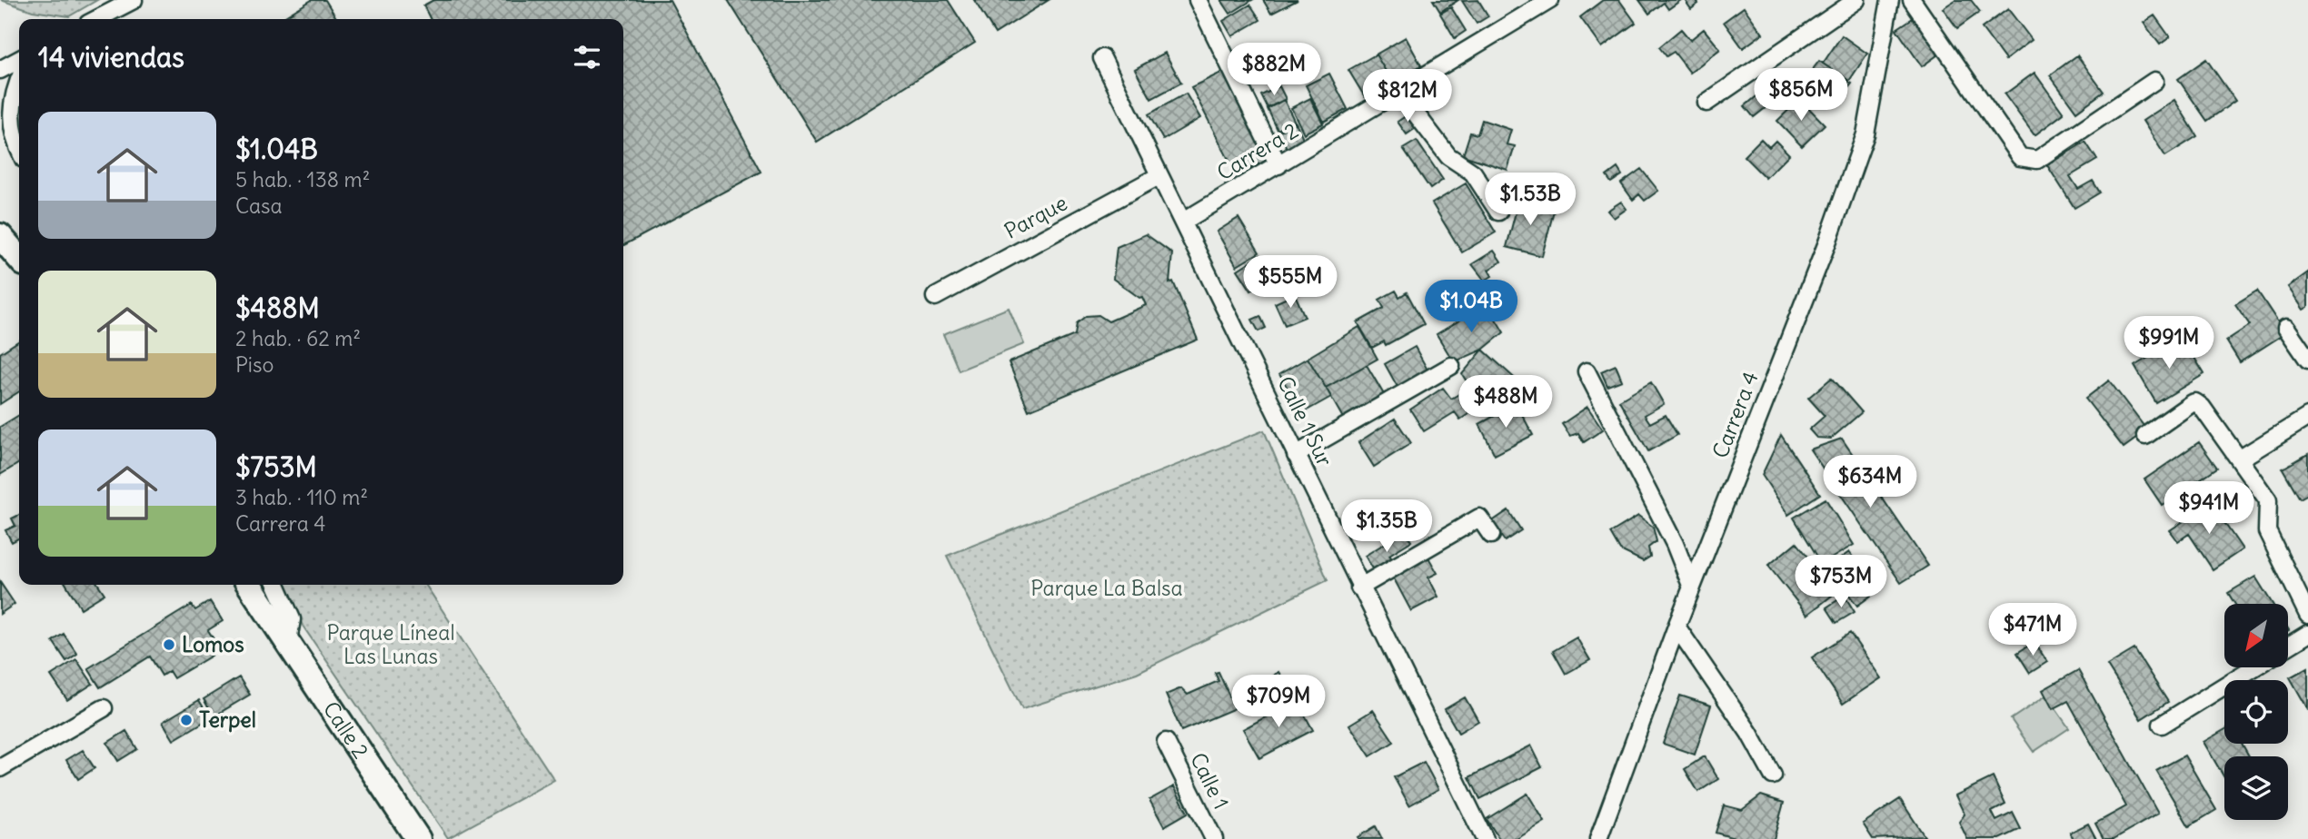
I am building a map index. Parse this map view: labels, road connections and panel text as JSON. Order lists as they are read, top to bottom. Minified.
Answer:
{"streets":{"main road":["Calle 2"],"street":["Carrera 2","Parque","Carrera 4","Calle 1 Sur","Calle 1"]},"crossings":[["Carrera 2","Calle 1 Sur"],["Parque","Calle 1 Sur"]],"parks":["Parque La Balsa","Parque Líneal Las Lunas"],"places":["Lomos","Terpel"],"north":"bottom left","page":{"heading":"14 viviendas","price":["$882M","$856M","$812M","$1.53B","$555M","$1.04B","$991M","$488M","$634M","$941M","$1.35B","$753M","$471M","$709M"],"list":[{"name":"$1.04B","note":"5 hab. · 138 m² · Casa"},{"name":"$488M","note":"2 hab. · 62 m² · Piso"},{"name":"$753M","note":"3 hab. · 110 m² · Carrera 4"}]}}
